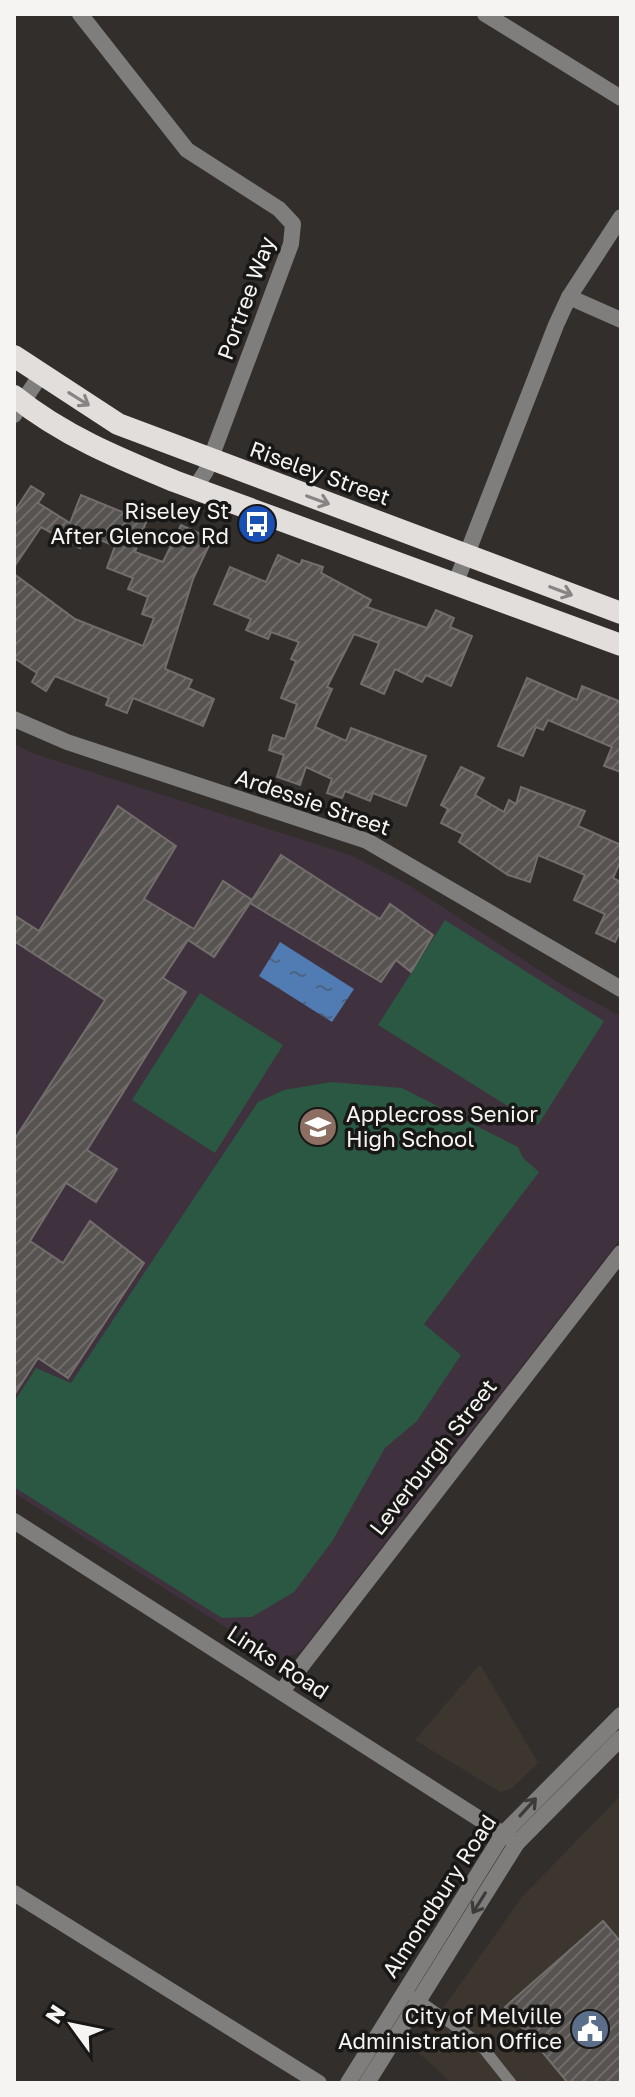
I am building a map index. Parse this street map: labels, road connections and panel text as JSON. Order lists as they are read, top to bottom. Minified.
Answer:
{"streets":{"highway":["Riseley Street"],"street":["Portree Way","Ardessie Street","Leverburgh Street","Links Road","Almondbury Road"]},"crossings":[["Portree Way","Riseley Street"],["Leverburgh Street","Links Road"],["Links Road","Almondbury Road"]],"places":{"bus stop":["Riseley St After Glencoe Rd"],"school or university":["Applecross Senior High School"],"public building":["City of Melville Administration Office"]},"north":"top left"}
